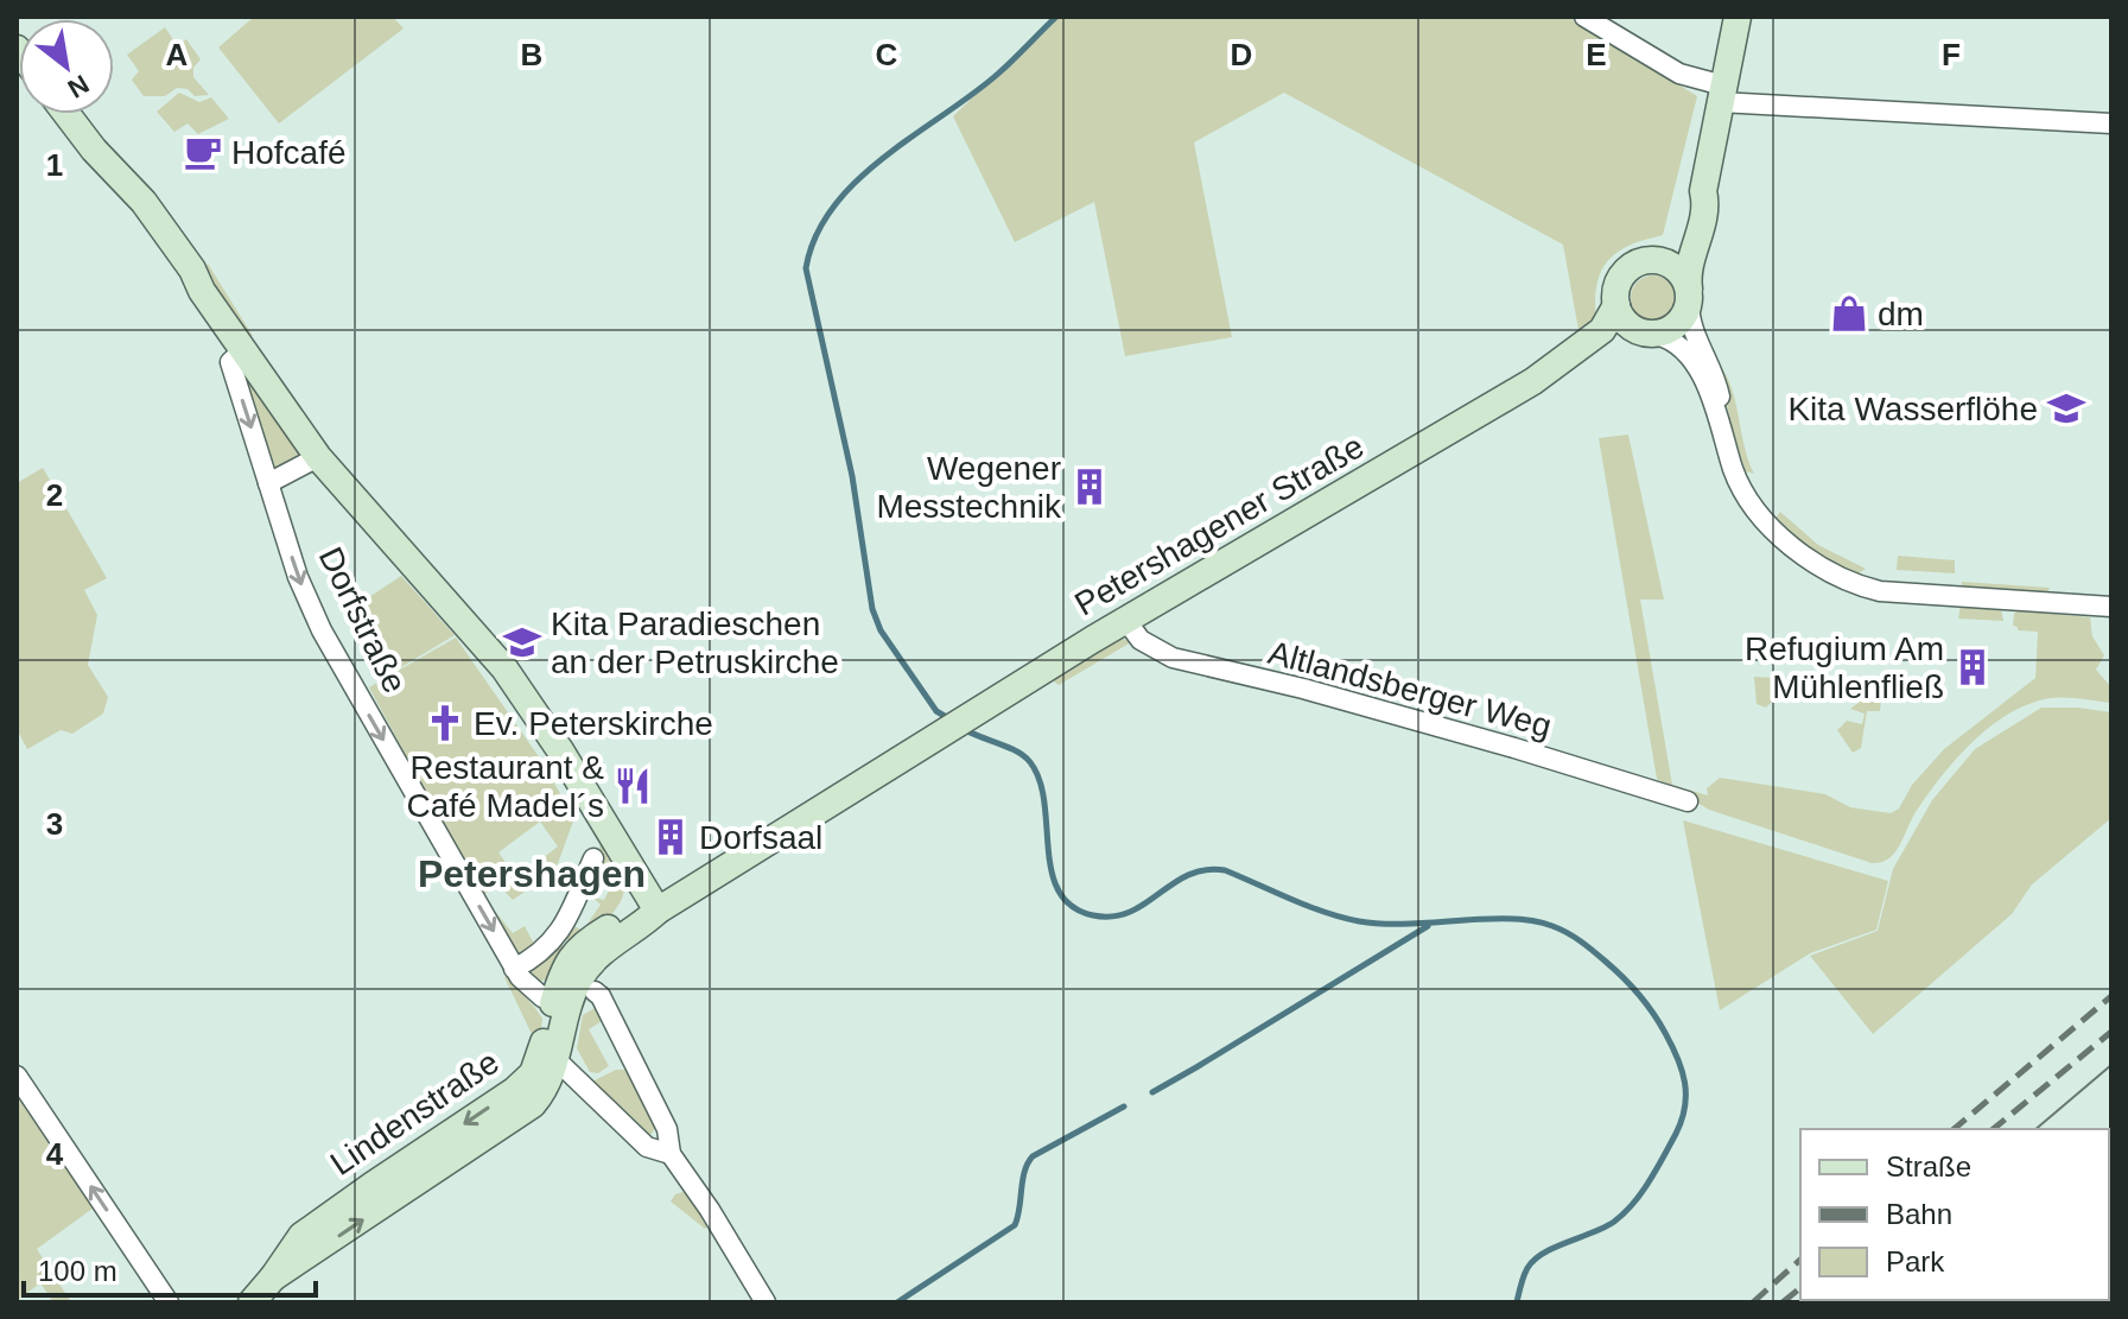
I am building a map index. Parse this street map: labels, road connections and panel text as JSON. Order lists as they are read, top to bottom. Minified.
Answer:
{"streets":{"street":["Petershagener Straße","Dorfstraße","Altlandsberger Weg","Lindenstraße"]},"crossings":[["Petershagener Straße","Dorfstraße"],["Petershagener Straße","Altlandsberger Weg"],["Petershagener Straße","Lindenstraße"],["Dorfstraße","Lindenstraße"]],"districts":["Petershagen"],"places":{"cafe":["Hofcafé"],"shop":["dm"],"school or university":["Kita Wasserflöhe","Kita Paradieschen an der Petruskirche"],"building":["Wegener Messtechnik","Refugium Am Mühlenfließ","Dorfsaal"],"church":["Ev. Peterskirche"],"restaurant":["Restaurant & Café Madel´s"]},"legend":["Straße","Bahn","Park"],"scale_bar":"100 m","north":"bottom right","grid":{"columns":["A","B","C","D","E","F"],"rows":["1","2","3","4"]}}
